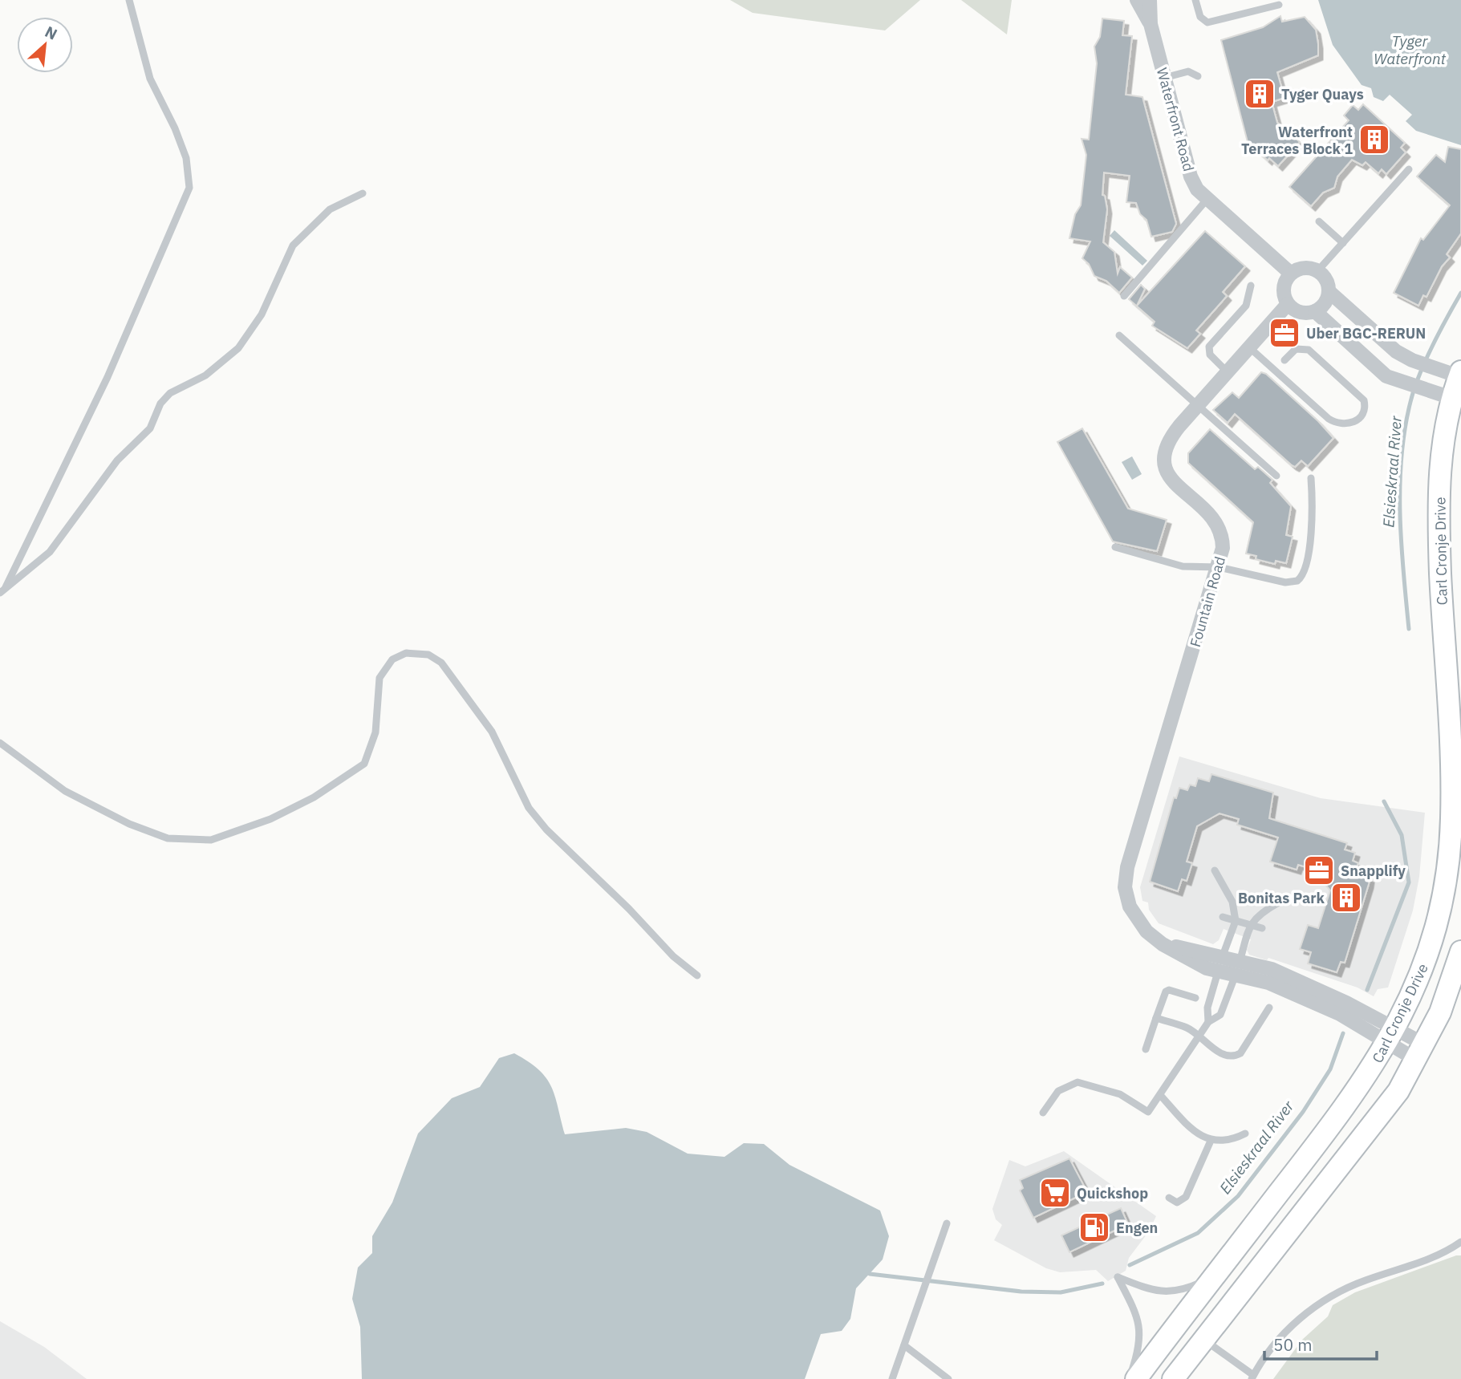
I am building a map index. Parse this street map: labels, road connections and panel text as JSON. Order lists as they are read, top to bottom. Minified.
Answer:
{"streets":{"main road":["Carl Cronje Drive"],"street":["Waterfront Road","Fountain Road"]},"crossings":[["Waterfront Road","Fountain Road"],["Carl Cronje Drive","Fountain Road"]],"water":["Tyger Waterfront","Elsieskraal River"],"places":{"building":["Tyger Quays","Waterfront Terraces Block 1","Bonitas Park"],"office":["Uber BGC-RERUN","Snapplify"],"supermarket":["Quickshop"],"fuel station":["Engen"]},"scale_bar":"50 m","north":"top right"}
